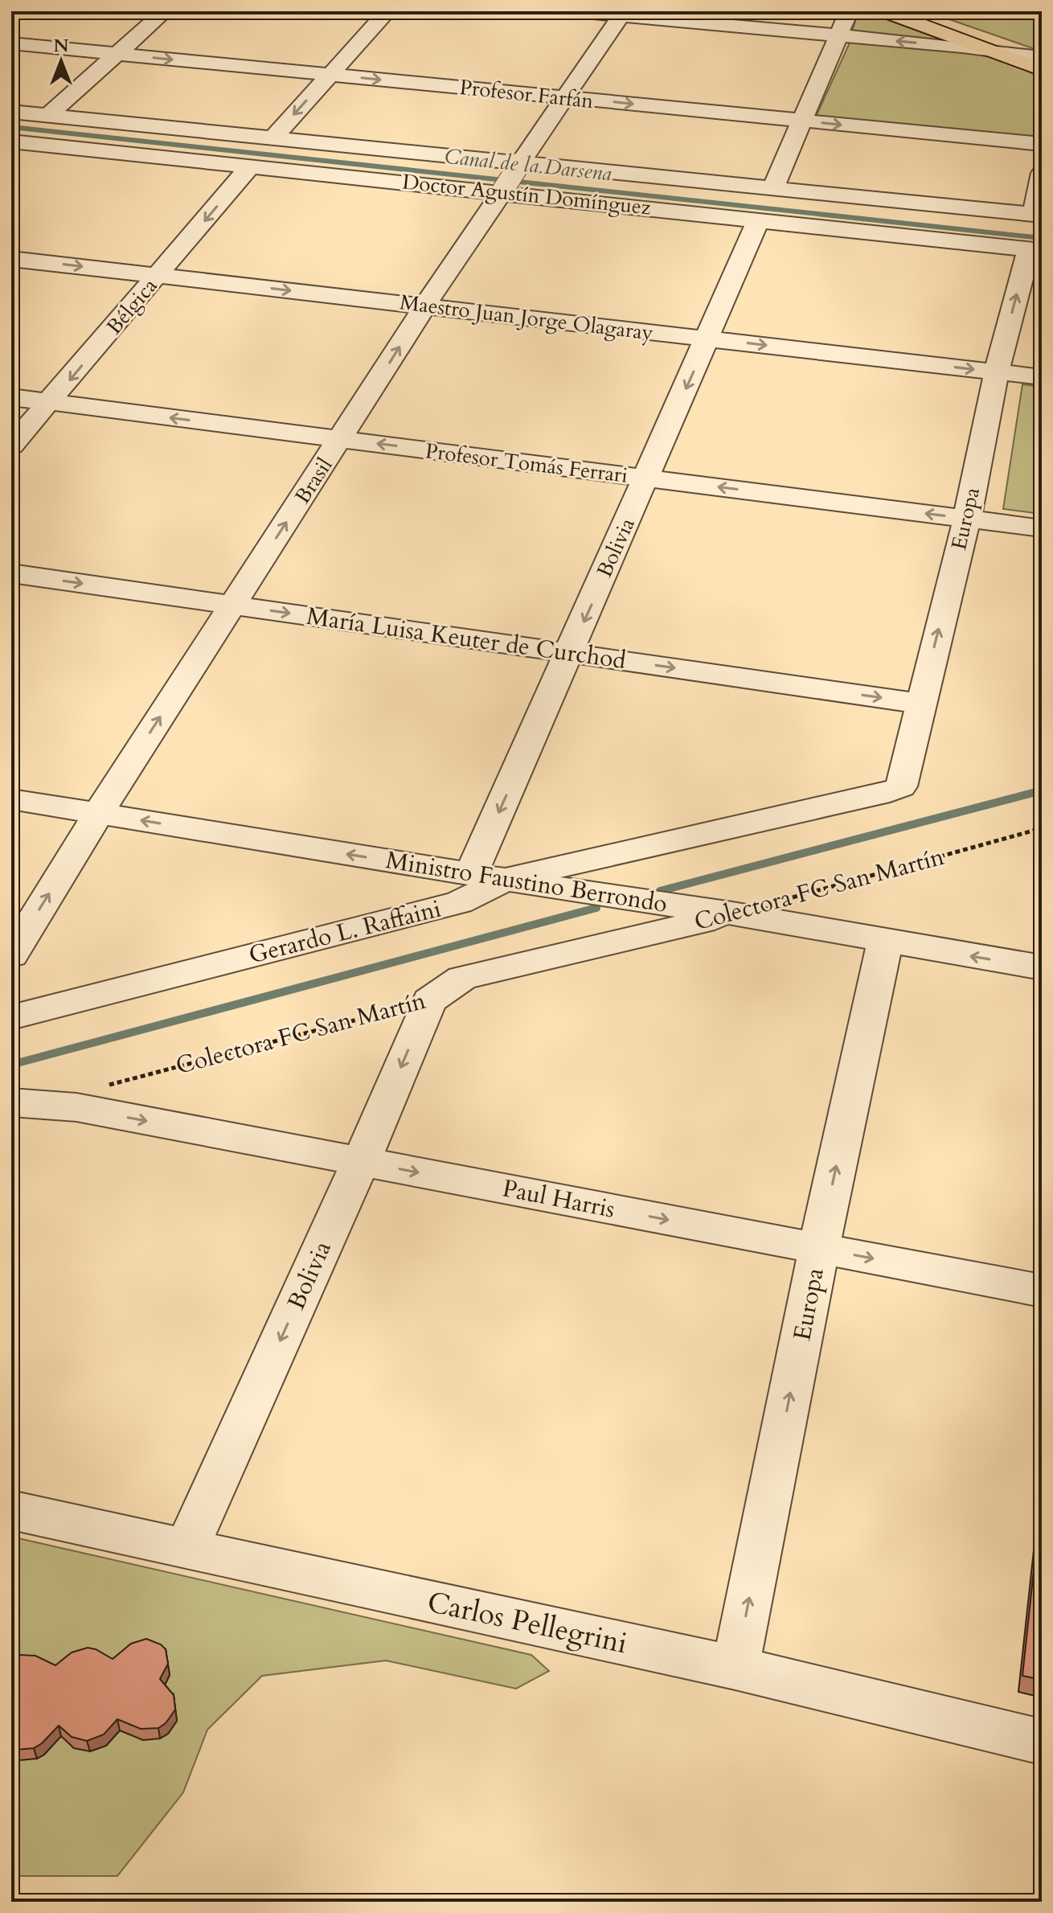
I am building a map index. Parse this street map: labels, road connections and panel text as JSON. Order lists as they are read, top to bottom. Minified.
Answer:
{"streets":{"street":["Profesor Farfán","Doctor Agustín Domínguez","Bélgica","Maestro Juan Jorge Olagaray","Profesor Tomás Ferrari","Brasil","Europa","Bolivia","María Luisa Keuter de Curchod","Ministro Faustino Berrondo","Colectora FC San Martín","Gerardo L. Raffaini","Paul Harris","Carlos Pellegrini"]},"crossings":[["Profesor Farfán","Brasil"],["Doctor Agustín Domínguez","Bélgica"],["Doctor Agustín Domínguez","Brasil"],["Doctor Agustín Domínguez","Europa"],["Doctor Agustín Domínguez","Bolivia"],["Bélgica","Maestro Juan Jorge Olagaray"],["Bélgica","Profesor Tomás Ferrari"],["Maestro Juan Jorge Olagaray","Brasil"],["Maestro Juan Jorge Olagaray","Europa"],["Maestro Juan Jorge Olagaray","Bolivia"],["Profesor Tomás Ferrari","Brasil"],["Profesor Tomás Ferrari","Europa"],["Profesor Tomás Ferrari","Bolivia"],["Brasil","María Luisa Keuter de Curchod"],["Brasil","Ministro Faustino Berrondo"],["Europa","María Luisa Keuter de Curchod"],["Europa","Ministro Faustino Berrondo"],["Europa","Gerardo L. Raffaini"],["Europa","Paul Harris"],["Europa","Carlos Pellegrini"],["Bolivia","María Luisa Keuter de Curchod"],["Bolivia","Ministro Faustino Berrondo"],["Bolivia","Colectora FC San Martín"],["Bolivia","Gerardo L. Raffaini"],["Bolivia","Paul Harris"],["Bolivia","Carlos Pellegrini"],["Ministro Faustino Berrondo","Colectora FC San Martín"],["Ministro Faustino Berrondo","Gerardo L. Raffaini"],["Colectora FC San Martín","Paul Harris"]],"one_way":["Profesor Tomás Ferrari","Brasil","Europa","Bolivia","María Luisa Keuter de Curchod","Ministro Faustino Berrondo","Paul Harris"],"water":["Canal de la Darsena"],"north":"top"}
